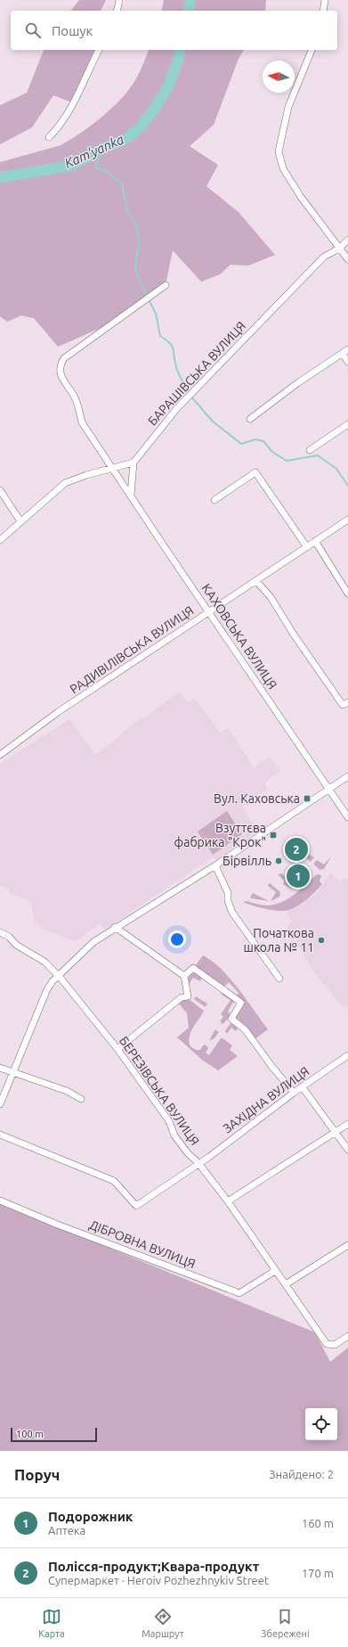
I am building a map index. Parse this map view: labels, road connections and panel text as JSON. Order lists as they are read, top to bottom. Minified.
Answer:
{"streets":{"street":["БАРАШІВСЬКА ВУЛИЦЯ","КАХОВСЬКА ВУЛИЦЯ","РАДИВІЛІВСЬКА ВУЛИЦЯ","БЕРЕЗІВСЬКА ВУЛИЦЯ","ЗАХІДНА ВУЛИЦЯ","ДІБРОВНА ВУЛИЦЯ"]},"crossings":[["КАХОВСЬКА ВУЛИЦЯ","РАДИВІЛІВСЬКА ВУЛИЦЯ"],["БЕРЕЗІВСЬКА ВУЛИЦЯ","ЗАХІДНА ВУЛИЦЯ"],["БЕРЕЗІВСЬКА ВУЛИЦЯ","ДІБРОВНА ВУЛИЦЯ"]],"water":["Kam'yanka"],"places":{"transit":["Вул. Каховська","Взуттєва фабрика \"Крок\""],"other":["Бірвілль","Початкова школа № 11"]},"scale_bar":"100 m","north":"left","page":{"search":"Пошук","pins":["2","1"],"scale":"100 m","heading":["Поруч","Знайдено: 2"],"list":[{"mark":"1","name":"Подорожник","note":"Аптека","value":"160 m"},{"mark":"2","name":"Полісся-продукт;Квара-продукт","note":"Супермаркет · Heroiv Pozhezhnykiv Street","value":"170 m"}],"nav":["Карта","Маршрут","Збережені"]}}
